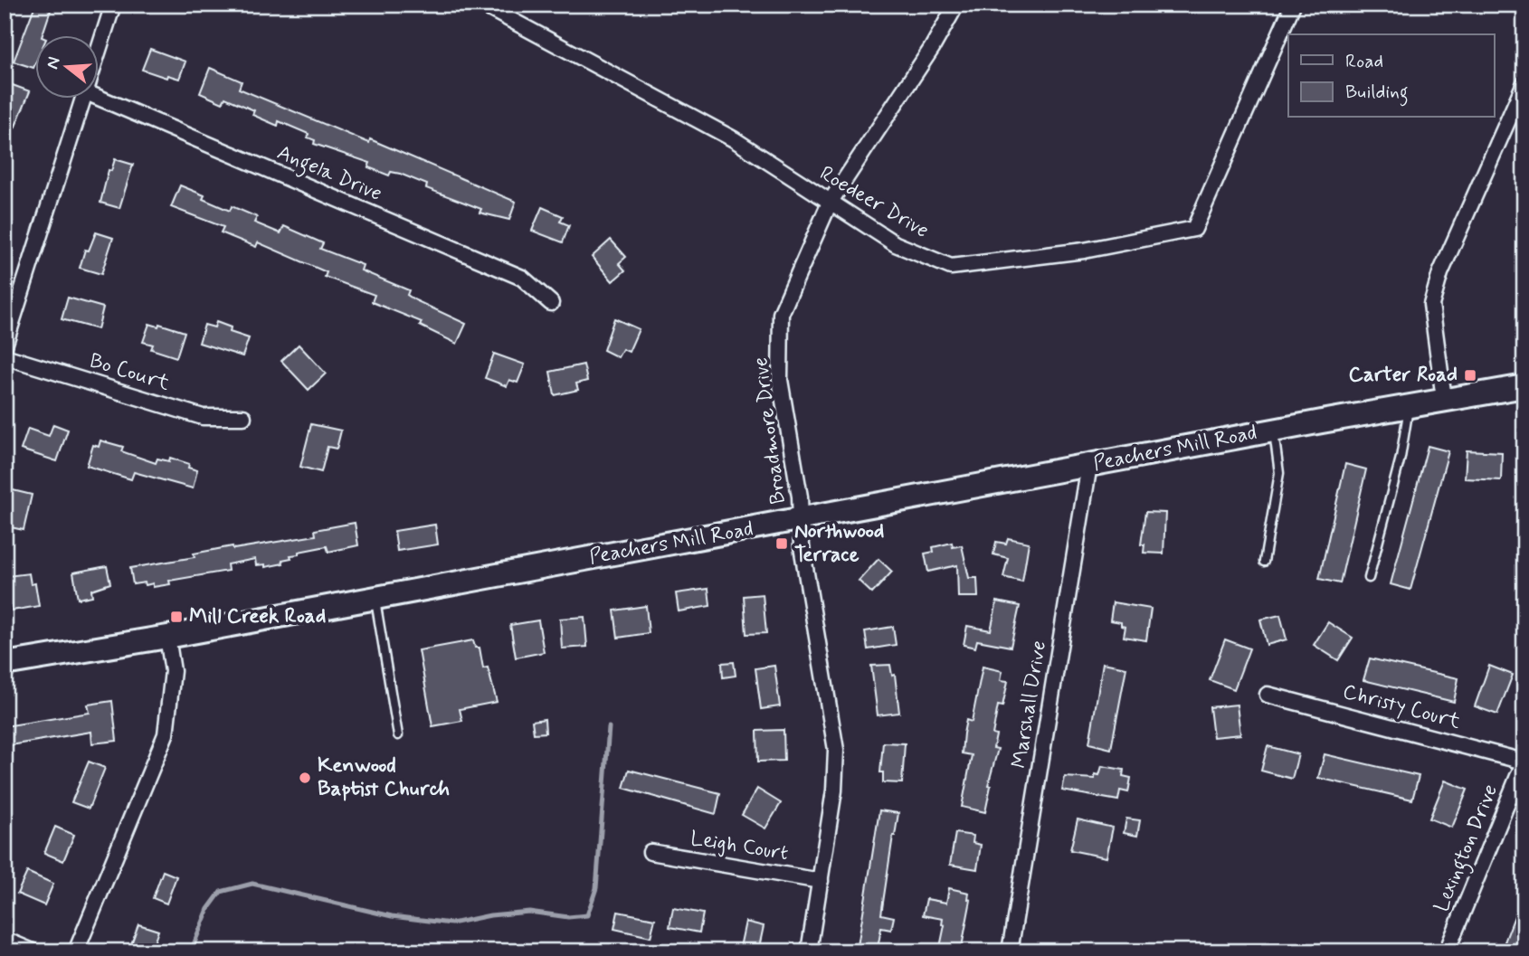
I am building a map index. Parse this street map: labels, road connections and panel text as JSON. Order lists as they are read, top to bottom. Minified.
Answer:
{"streets":{"main road":["Peachers Mill Road"],"street":["Angela Drive","Roedeer Drive","Bo Court","Broadmore Drive","Marshall Drive","Christy Court","Leigh Court","Lexington Drive"]},"crossings":[["Roedeer Drive","Broadmore Drive"],["Broadmore Drive","Peachers Mill Road"],["Peachers Mill Road","Marshall Drive"],["Christy Court","Lexington Drive"]],"places":{"transit":["Carter Road","Northwood Terrace","Mill Creek Road"],"other":["Kenwood Baptist Church"]},"legend":["Road","Building"],"north":"left"}
